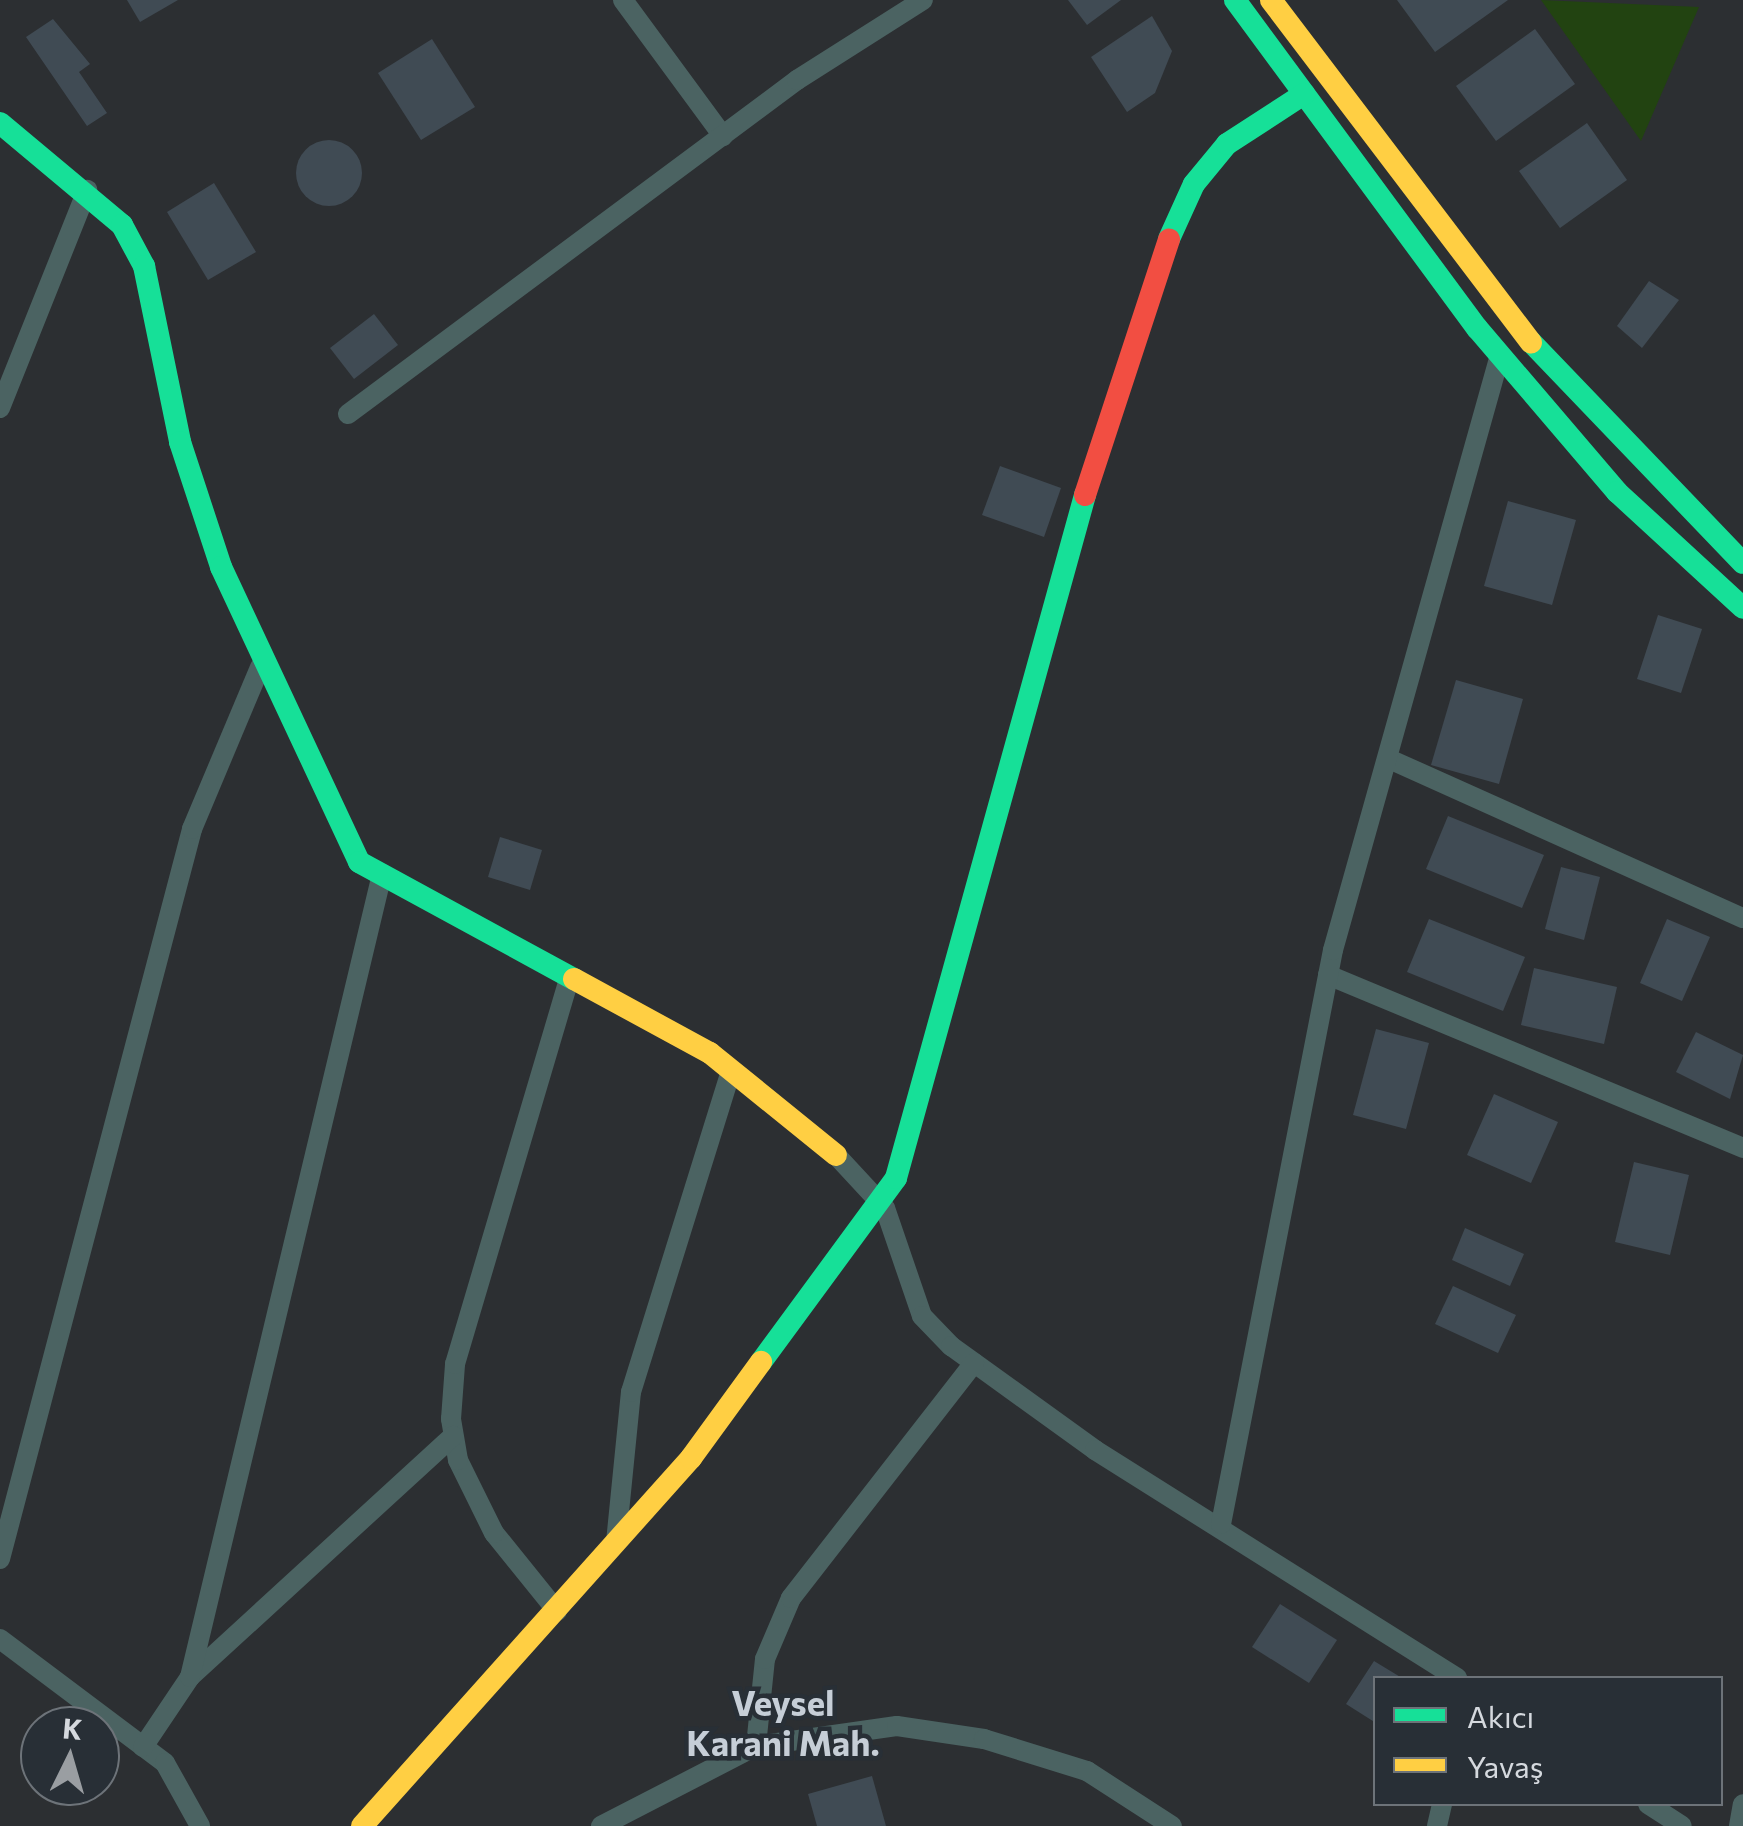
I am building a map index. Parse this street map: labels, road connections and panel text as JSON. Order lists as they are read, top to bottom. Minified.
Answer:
{"districts":["Veysel Karani Mah."],"legend":["Akıcı","Yavaş"],"north":"top"}
